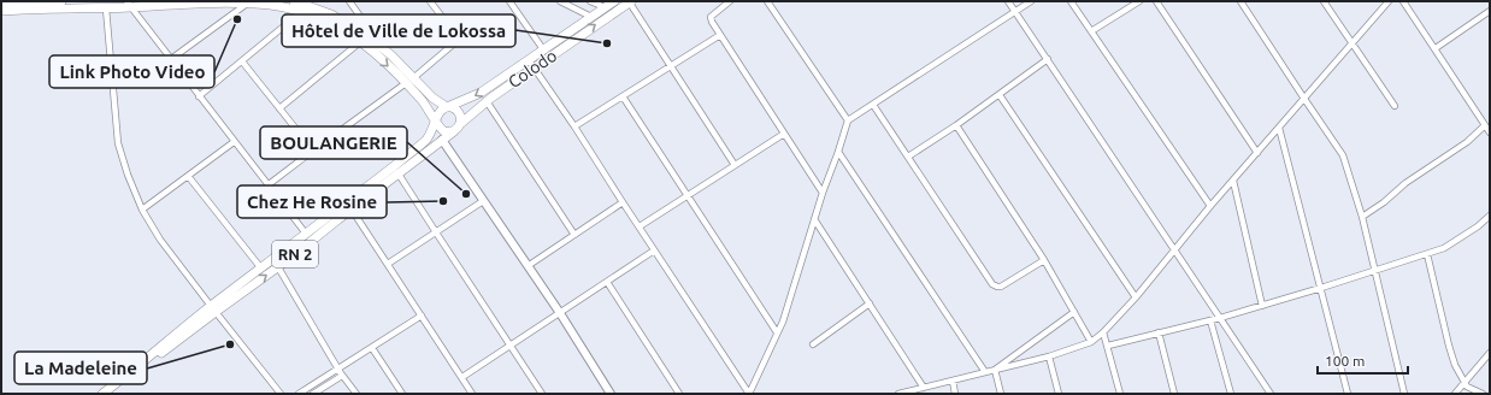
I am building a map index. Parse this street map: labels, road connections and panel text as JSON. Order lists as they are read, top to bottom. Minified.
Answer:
{"streets":{"main road":["Colodo","RN 2"]},"crossings":[["Colodo","RN 2"]],"places":["Link Photo Video","Hôtel de Ville de Lokossa","BOULANGERIE","Chez He Rosine","La Madeleine"],"scale_bar":"100 m"}
